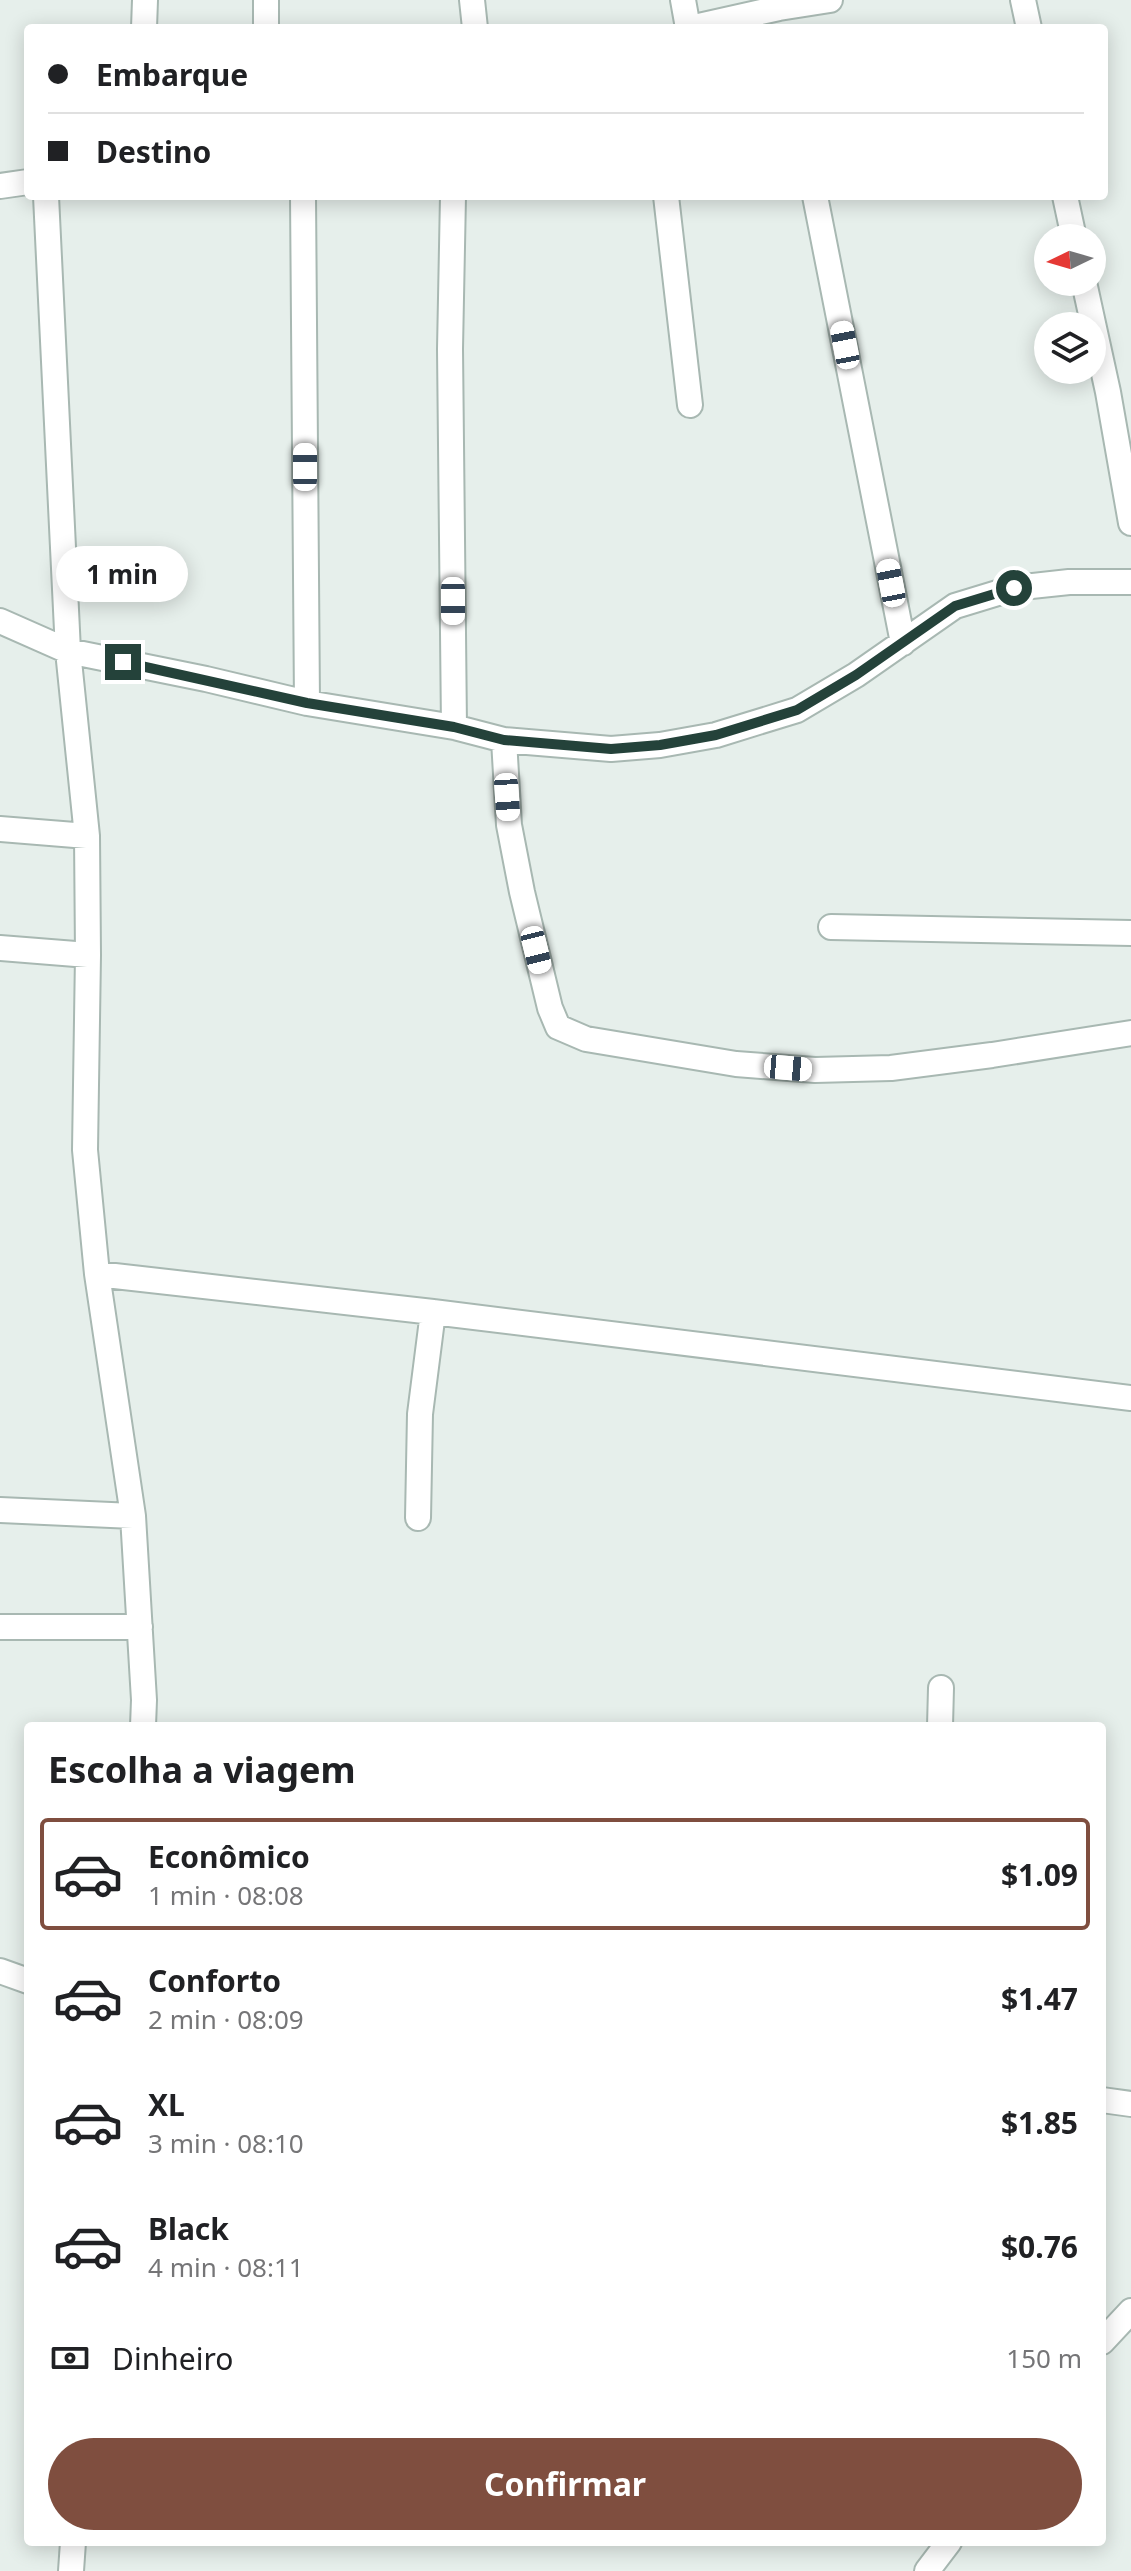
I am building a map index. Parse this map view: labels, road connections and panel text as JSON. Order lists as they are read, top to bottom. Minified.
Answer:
{"north":"left","page":{"banner":["Embarque","Destino"],"bubble":"1 min","heading":"Escolha a viagem","list":[{"name":"Econômico","note":"1 min · 08:08","value":"$1.09"},{"name":"Conforto","note":"2 min · 08:09","value":"$1.47"},{"name":"XL","note":"3 min · 08:10","value":"$1.85"},{"name":"Black","note":"4 min · 08:11","value":"$0.76"}],"pay":["Dinheiro","150 m"],"buttons":"Confirmar"}}
